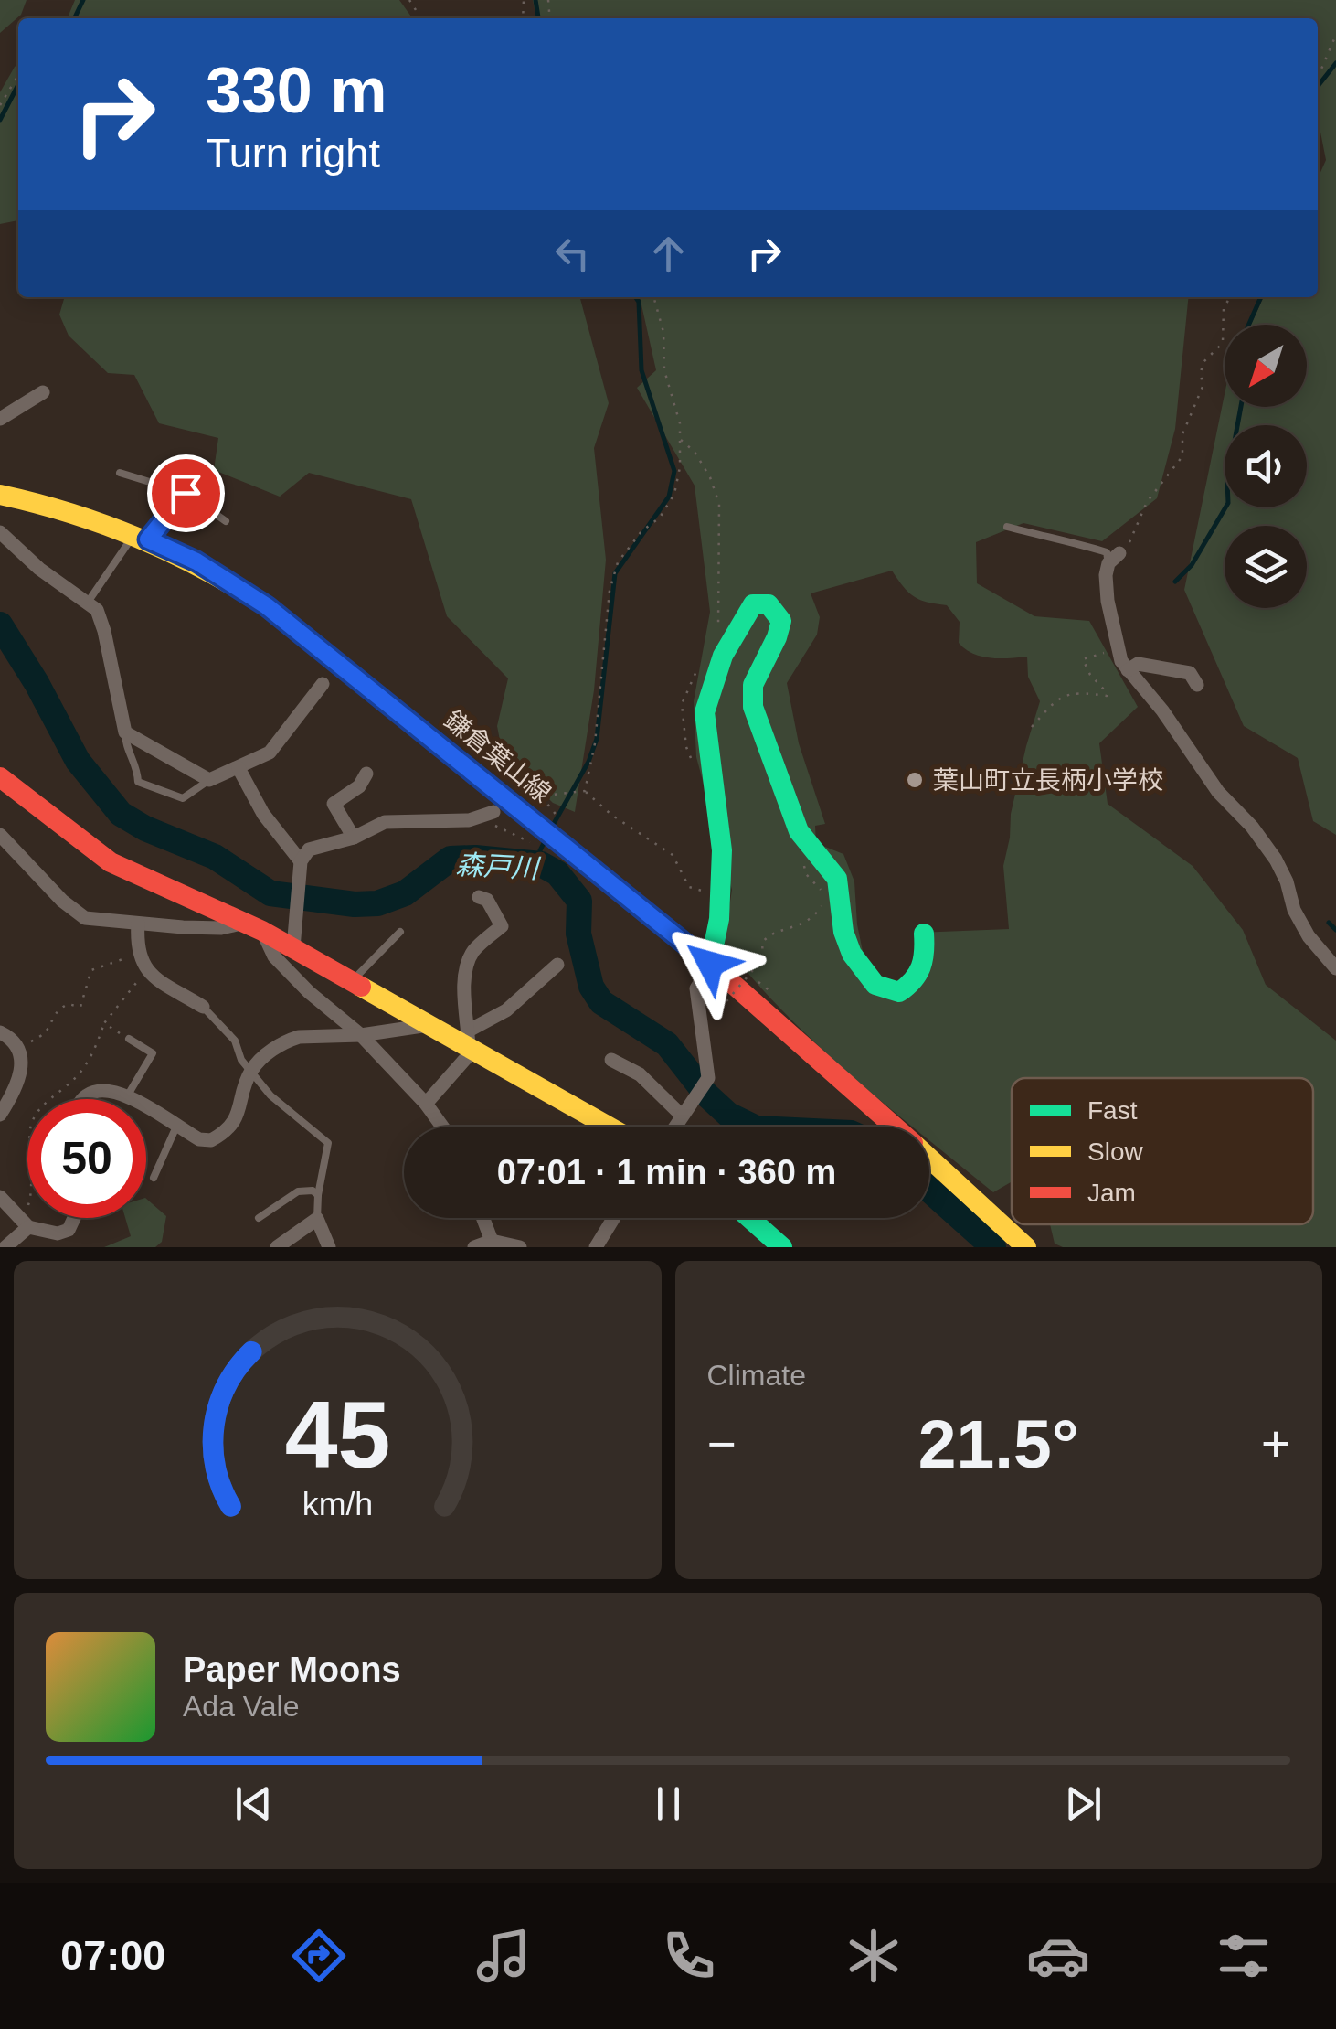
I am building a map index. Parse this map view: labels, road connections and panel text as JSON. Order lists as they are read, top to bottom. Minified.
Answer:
{"streets":{"street":["鎌倉葉山線"]},"water":["森戸川"],"places":["葉山町立長柄小学校"],"legend":["Fast","Slow","Jam"],"north":"bottom left","page":{"turn":["330 m","Turn right"],"limit":"50","trip":"07:01 · 1 min · 360 m","tile":"Climate","heat":["−","21.5°","+"],"song":["Paper Moons","Ada Vale"],"tabs":"07:00","gauge":["45","km/h"]}}
